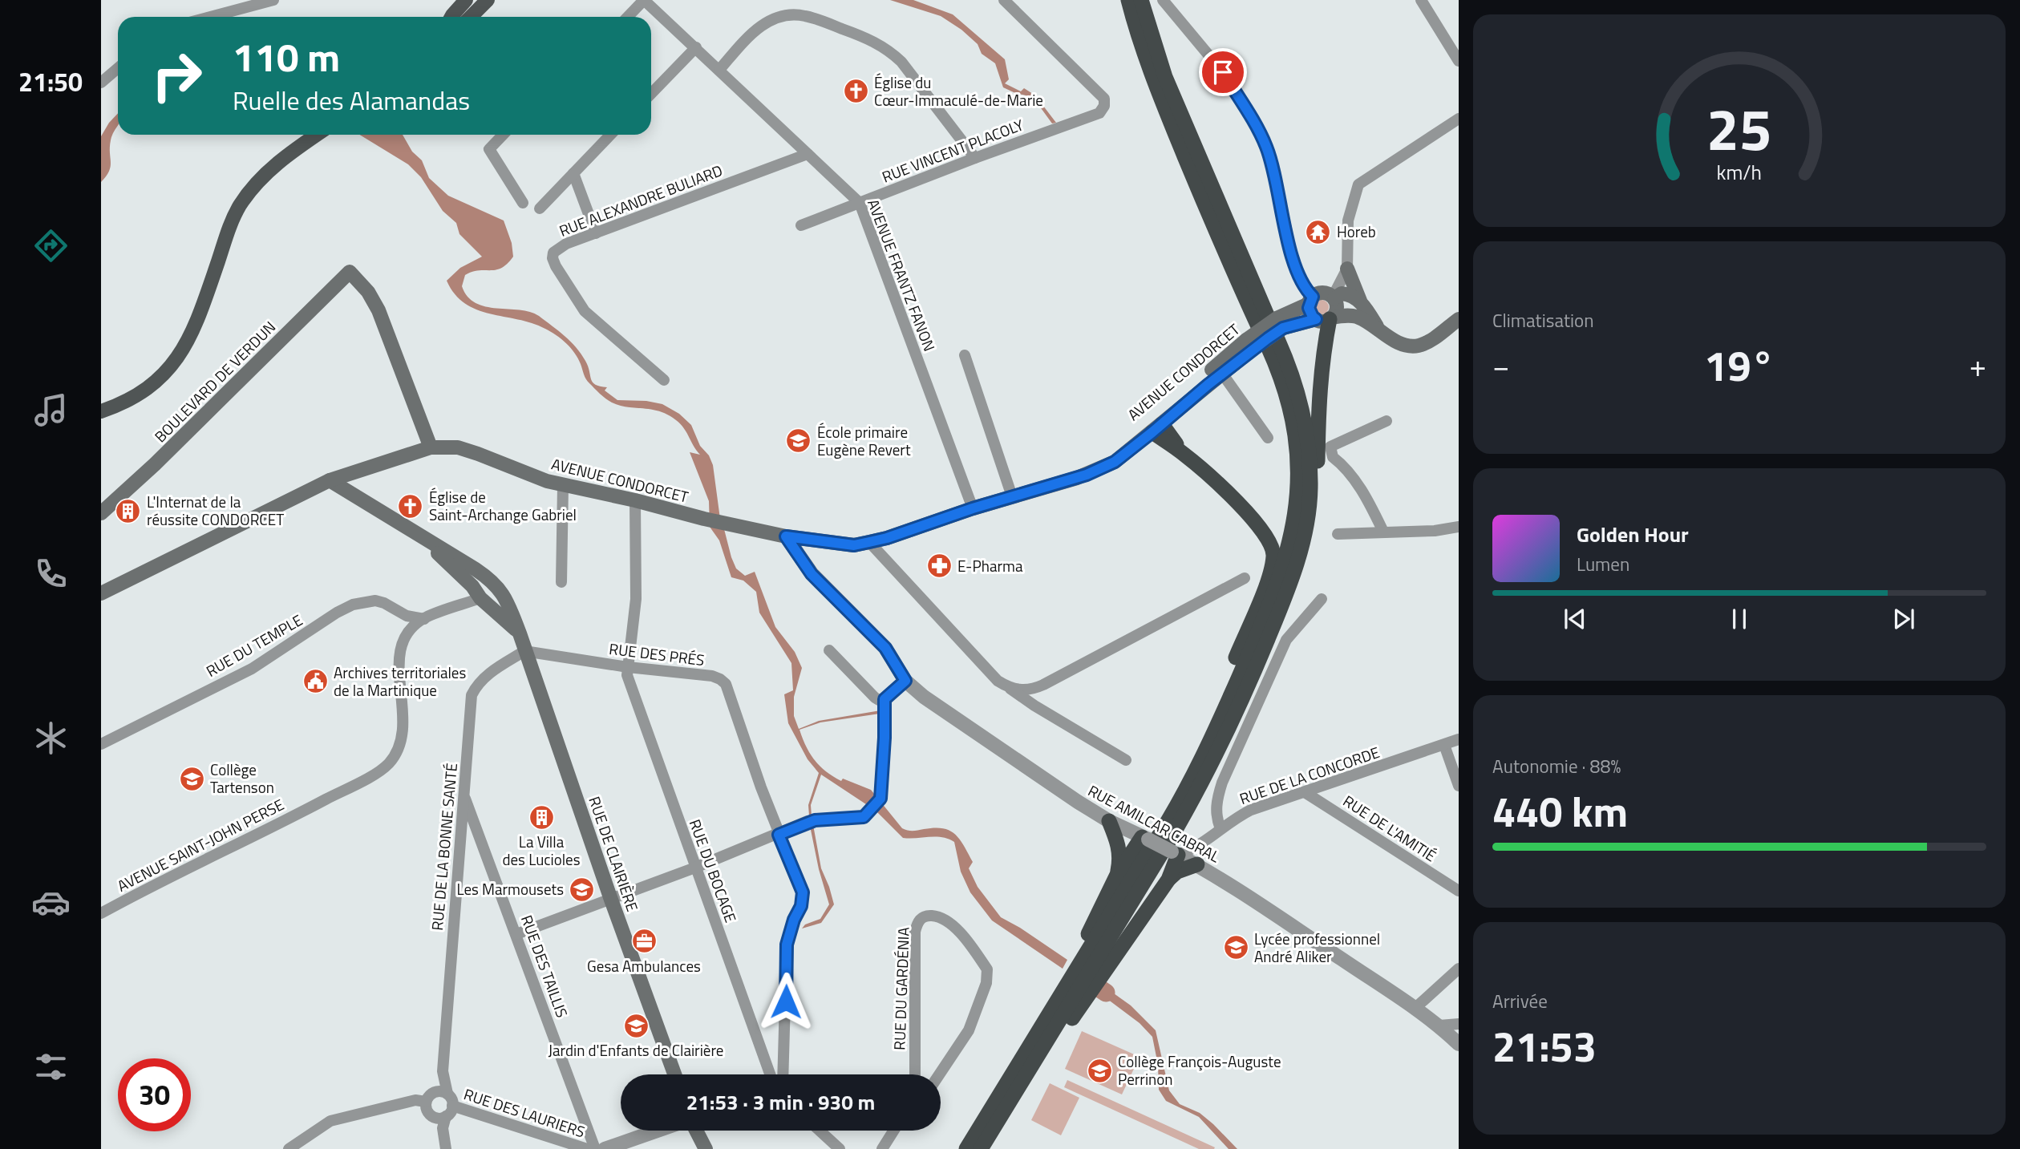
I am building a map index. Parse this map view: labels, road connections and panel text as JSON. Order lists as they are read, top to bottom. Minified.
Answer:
{"streets":{"main road":["AVENUE CONDORCET","BOULEVARD DE VERDUN","RUE DE CLAIRIÈRE"],"street":["RUE VINCENT PLACOLY","RUE ALEXANDRE BULIARD","AVENUE FRANTZ FANON","RUE DU TEMPLE","RUE DES PRÉS","RUE DE LA CONCORDE","RUE AMILCAR CABRAL","RUE DE L'AMITIÉ","AVENUE SAINT-JOHN PERSE","RUE DE LA BONNE SANTÉ","RUE DU BOCAGE","RUE DES TAILLIS","RUE DU GARDÉNIA","RUE DES LAURIERS"]},"crossings":[["RUE VINCENT PLACOLY","AVENUE FRANTZ FANON"],["RUE ALEXANDRE BULIARD","AVENUE FRANTZ FANON"],["AVENUE FRANTZ FANON","AVENUE CONDORCET"],["AVENUE CONDORCET","BOULEVARD DE VERDUN"],["AVENUE CONDORCET","RUE AMILCAR CABRAL"],["AVENUE CONDORCET","RUE DE CLAIRIÈRE"],["AVENUE CONDORCET","RUE DU BOCAGE"],["RUE DU TEMPLE","AVENUE SAINT-JOHN PERSE"],["RUE DES PRÉS","RUE DE LA BONNE SANTÉ"],["RUE DES PRÉS","RUE DE CLAIRIÈRE"],["RUE DES PRÉS","RUE DU BOCAGE"],["RUE DE LA CONCORDE","RUE AMILCAR CABRAL"],["RUE DE LA CONCORDE","RUE DE L'AMITIÉ"],["AVENUE SAINT-JOHN PERSE","RUE DE CLAIRIÈRE"],["RUE DE LA BONNE SANTÉ","RUE DE CLAIRIÈRE"],["RUE DE LA BONNE SANTÉ","RUE DES TAILLIS"],["RUE DE LA BONNE SANTÉ","RUE DES LAURIERS"]],"places":{"church":["Église du Cœur-Immaculé-de-Marie","Église de Saint-Archange Gabriel"],"temple":["Horeb"],"school or university":["École primaire Eugène Revert","Collège Tartenson","Les Marmousets","Lycée professionnel André Aliker","Jardin d'Enfants de Clairière","Collège François-Auguste Perrinon"],"building":["L'Internat de la réussite CONDORCET","La Villa des Lucioles"],"pharmacy":["E-Pharma"],"public building":["Archives territoriales de la Martinique"],"office":["Gesa Ambulances"]},"page":{"tabs":"21:50","turn":["110 m","Ruelle des Alamandas"],"tile":["Climatisation",["Autonomie · 88%","440 km"],["Arrivée","21:53"]],"heat":["−","19°","+"],"song":["Golden Hour","Lumen"],"limit":"30","trip":"21:53 · 3 min · 930 m","gauge":["25","km/h"]}}
